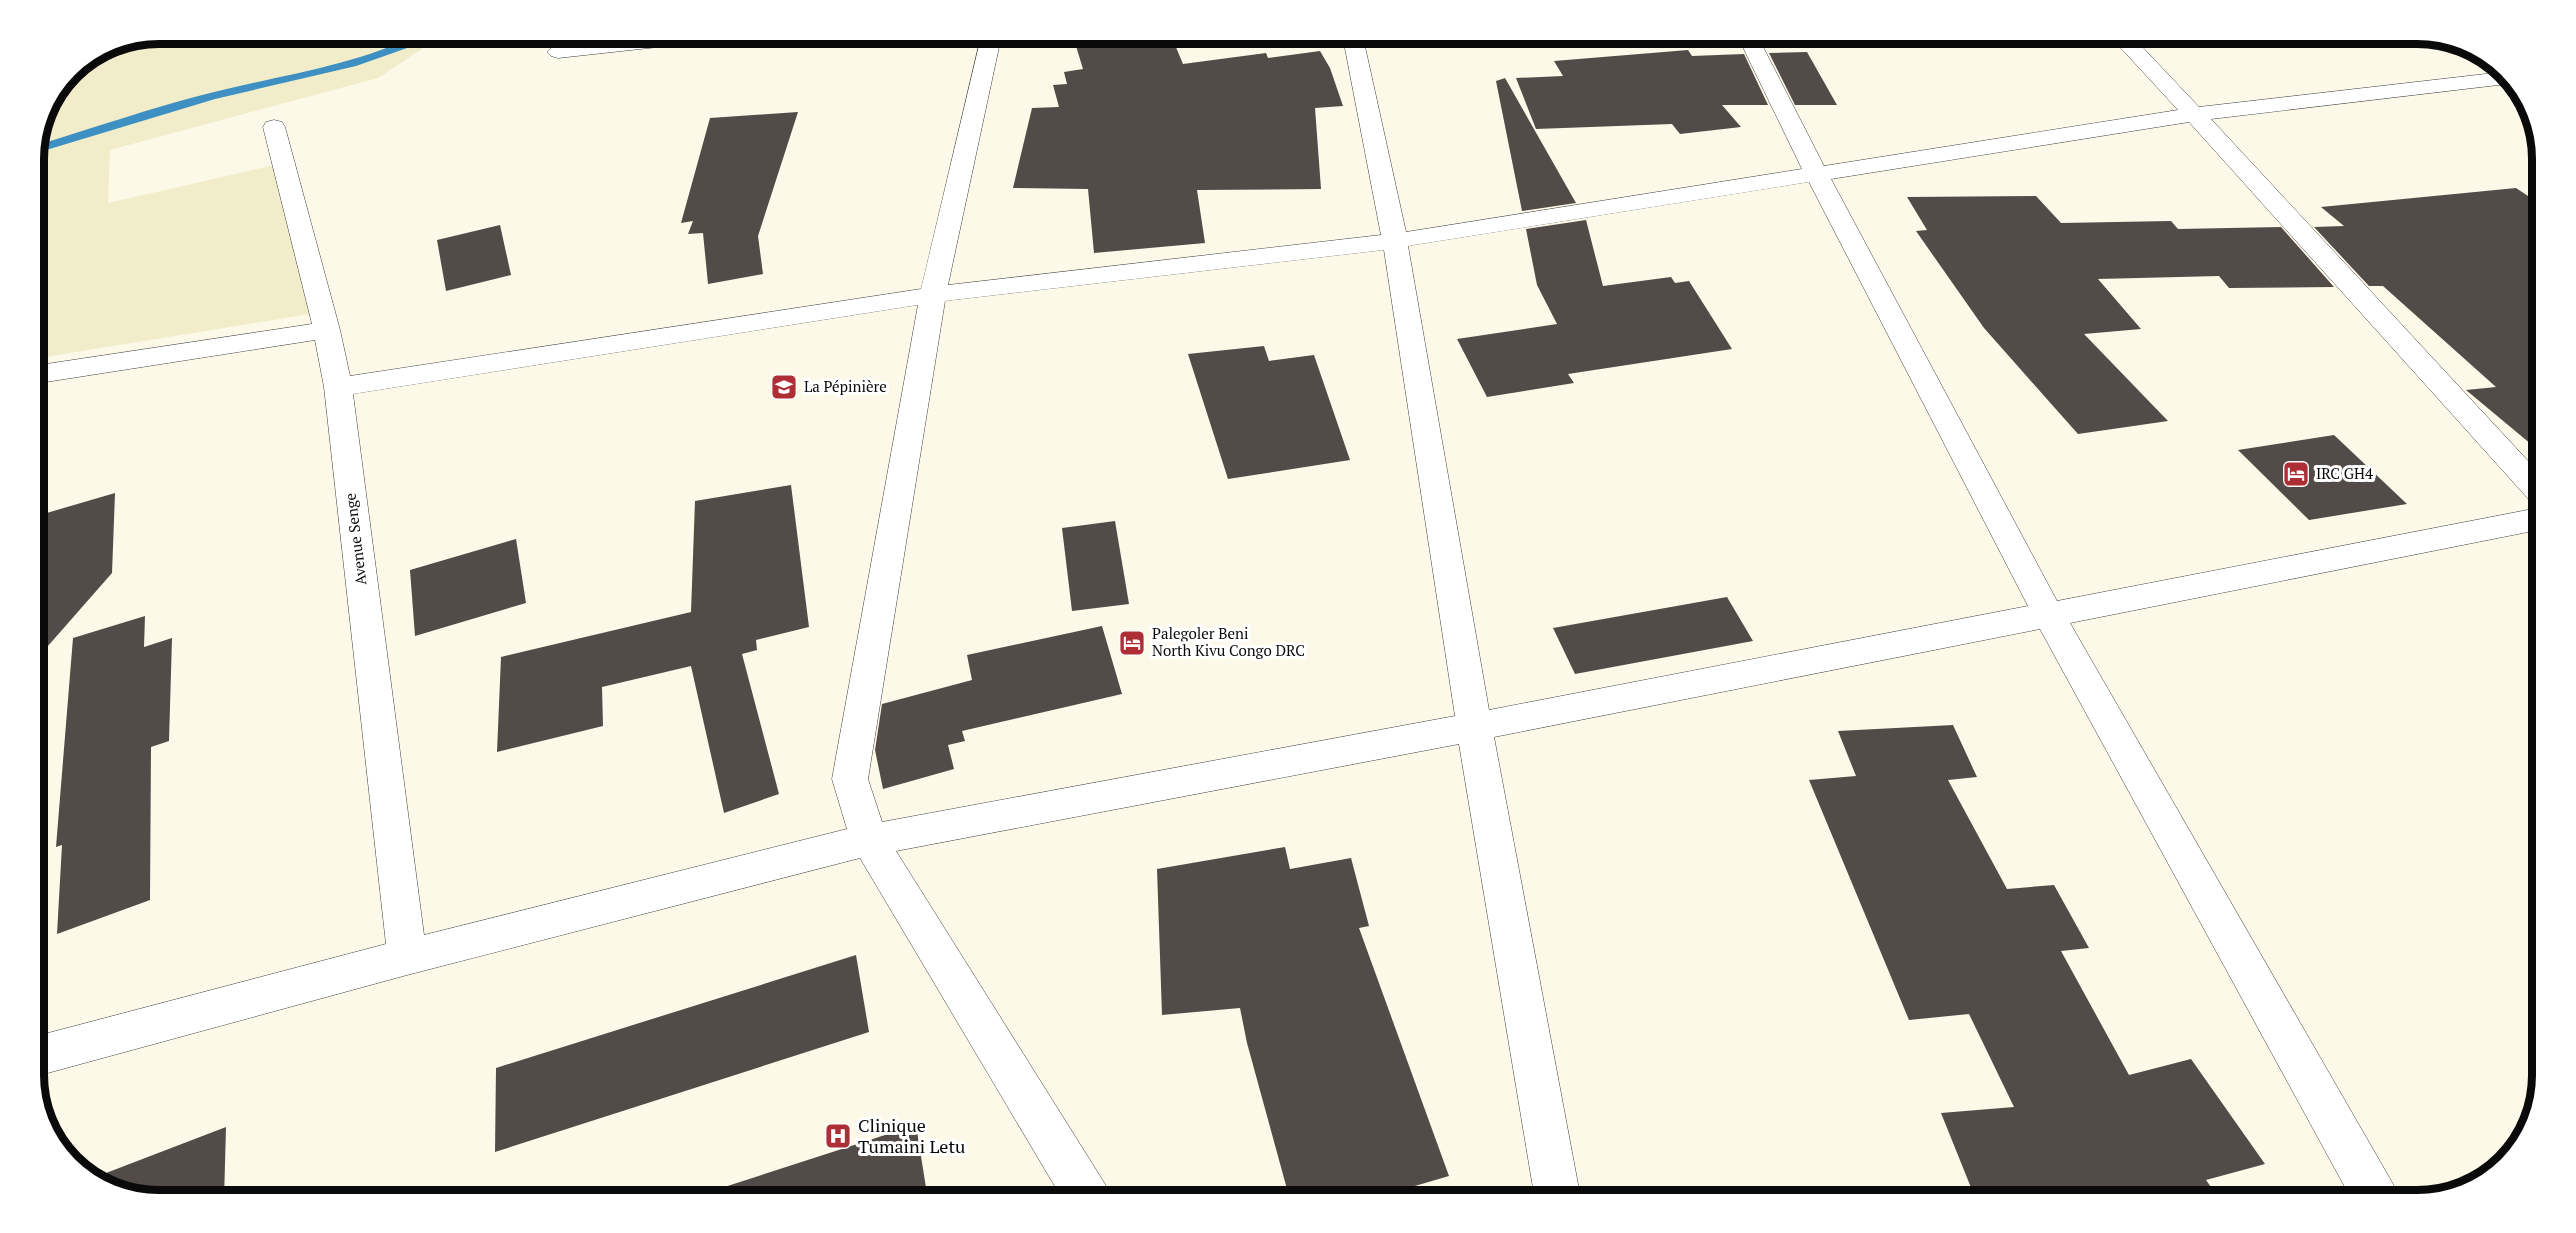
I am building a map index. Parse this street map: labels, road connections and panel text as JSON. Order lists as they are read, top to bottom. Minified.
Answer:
{"streets":{"street":["Avenue Senge"]},"places":{"school or university":["La Pépinière"],"hotel":["IRC GH4","Palegoler Beni North Kivu Congo DRC"],"hospital":["Clinique Tumaini Letu"]}}
